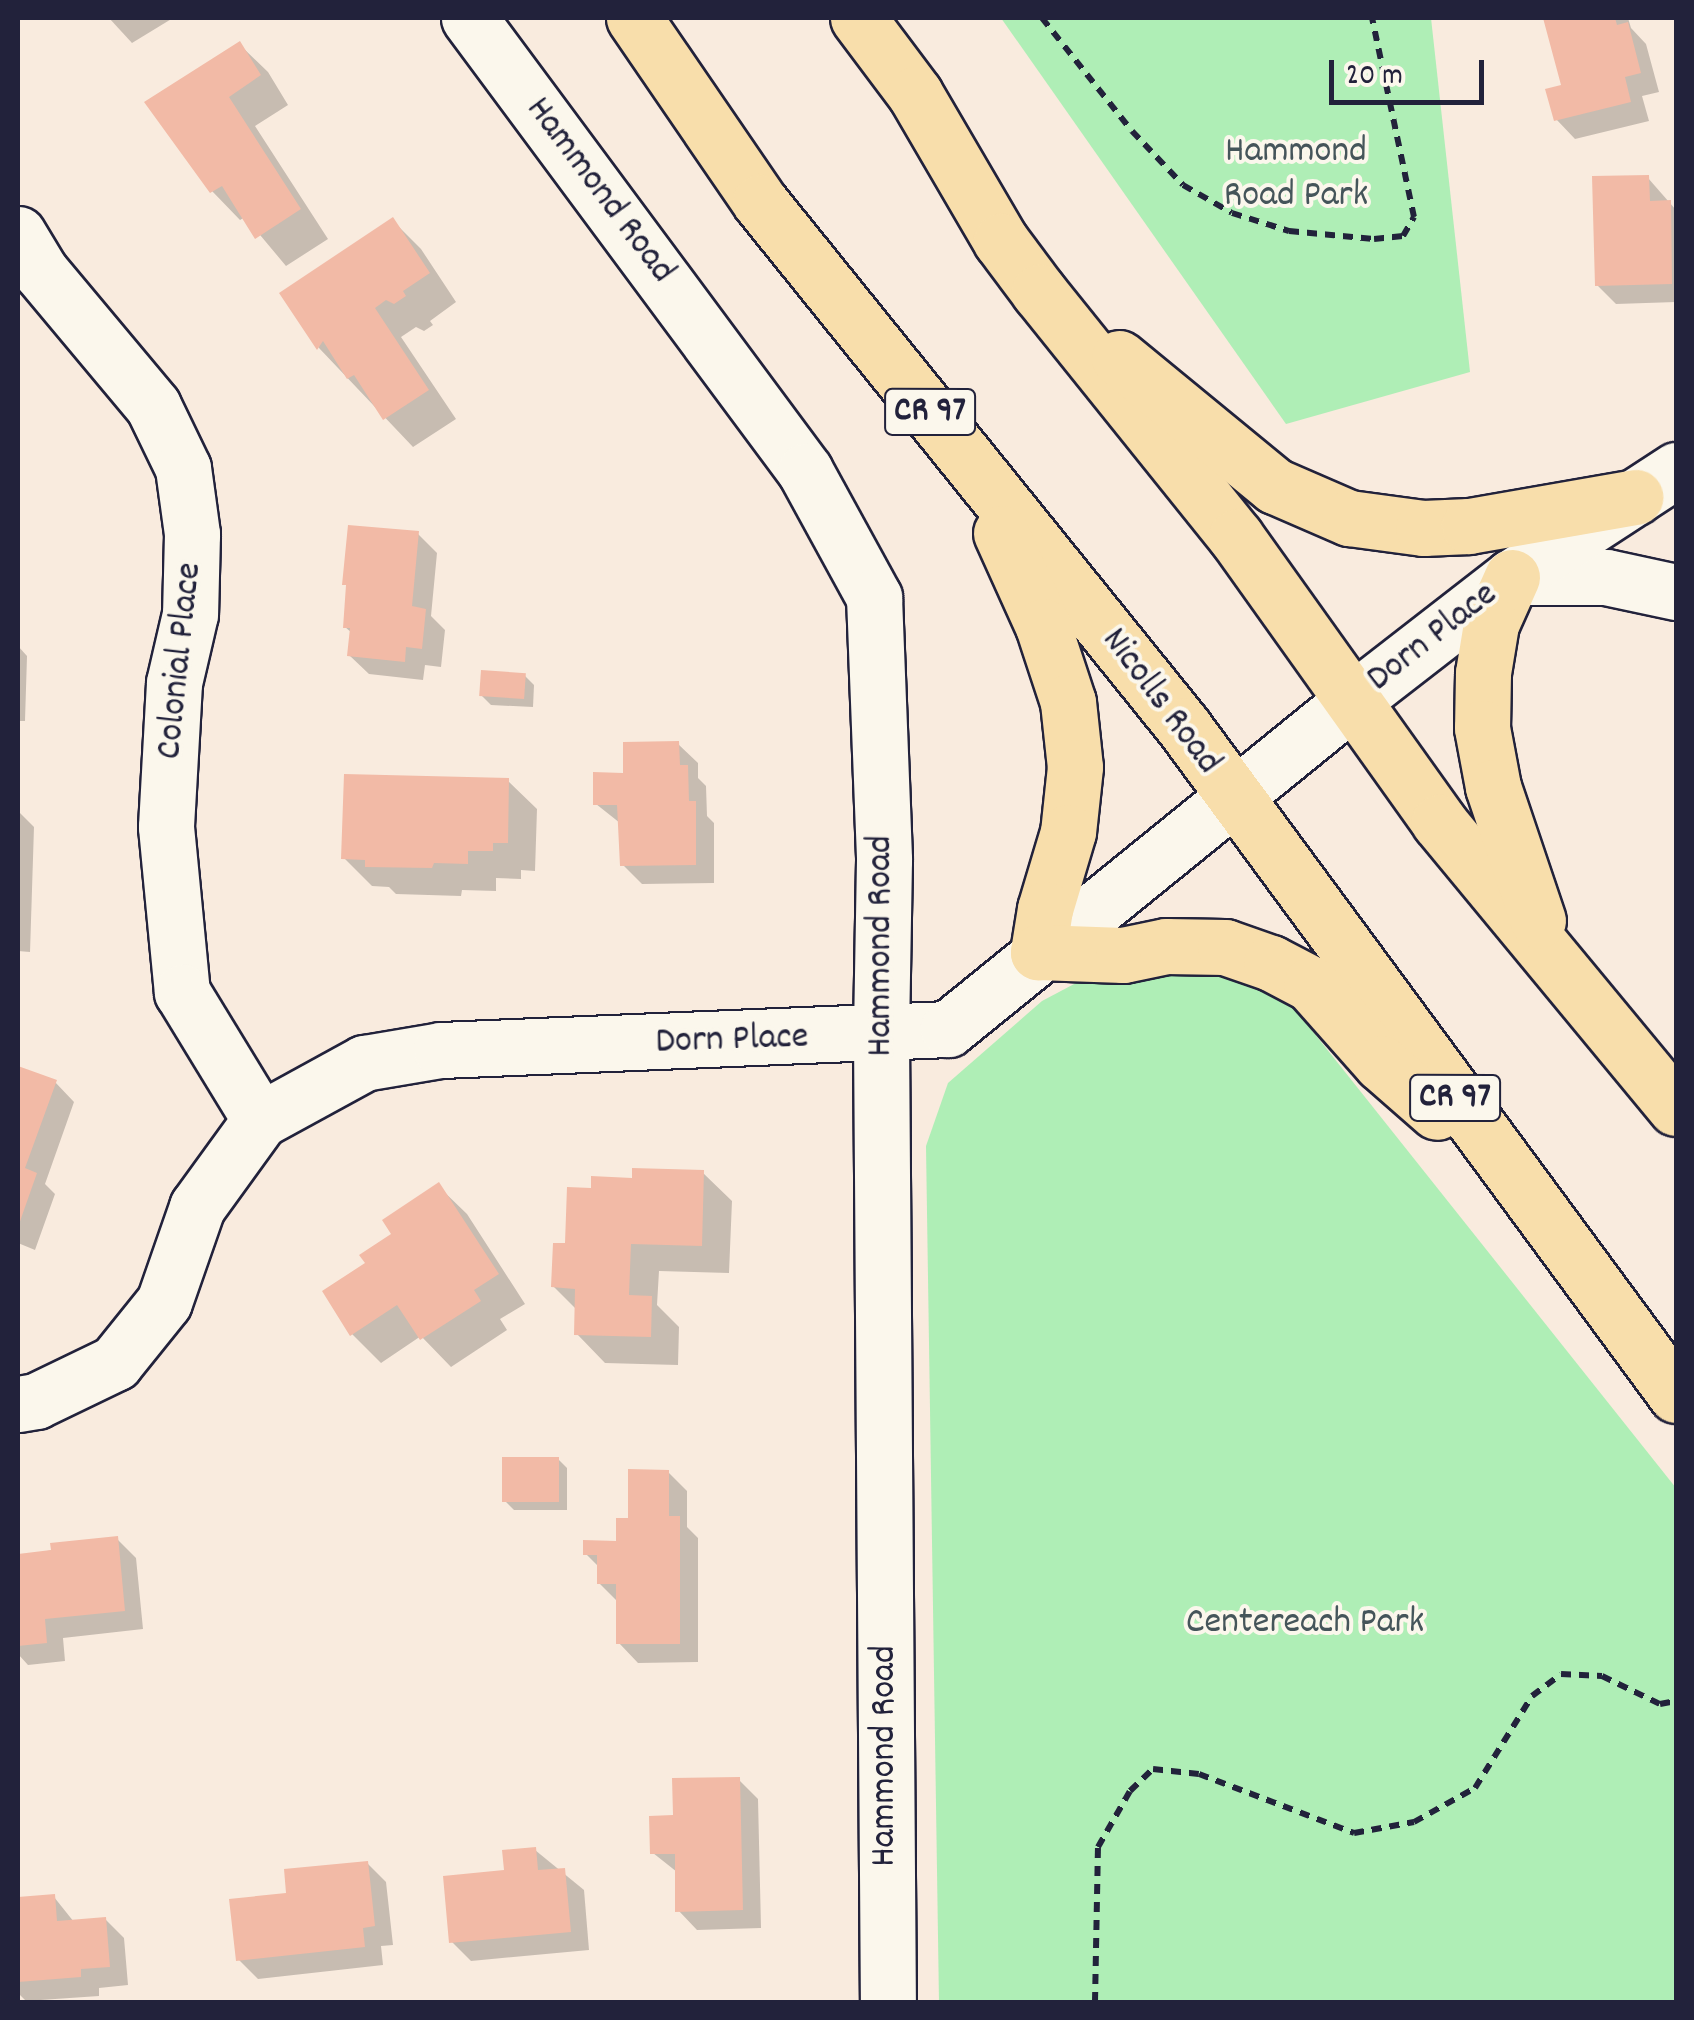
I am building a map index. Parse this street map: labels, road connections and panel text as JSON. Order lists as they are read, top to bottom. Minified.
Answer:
{"streets":{"highway":["CR 97","Nicolls Road"],"street":["Hammond Road","Dorn Place","Colonial Place"]},"crossings":[["Hammond Road","Dorn Place"],["Dorn Place","Colonial Place"],["Dorn Place","Nicolls Road"]],"parks":["Hammond Road Park","Centereach Park"],"scale_bar":"20 m"}
